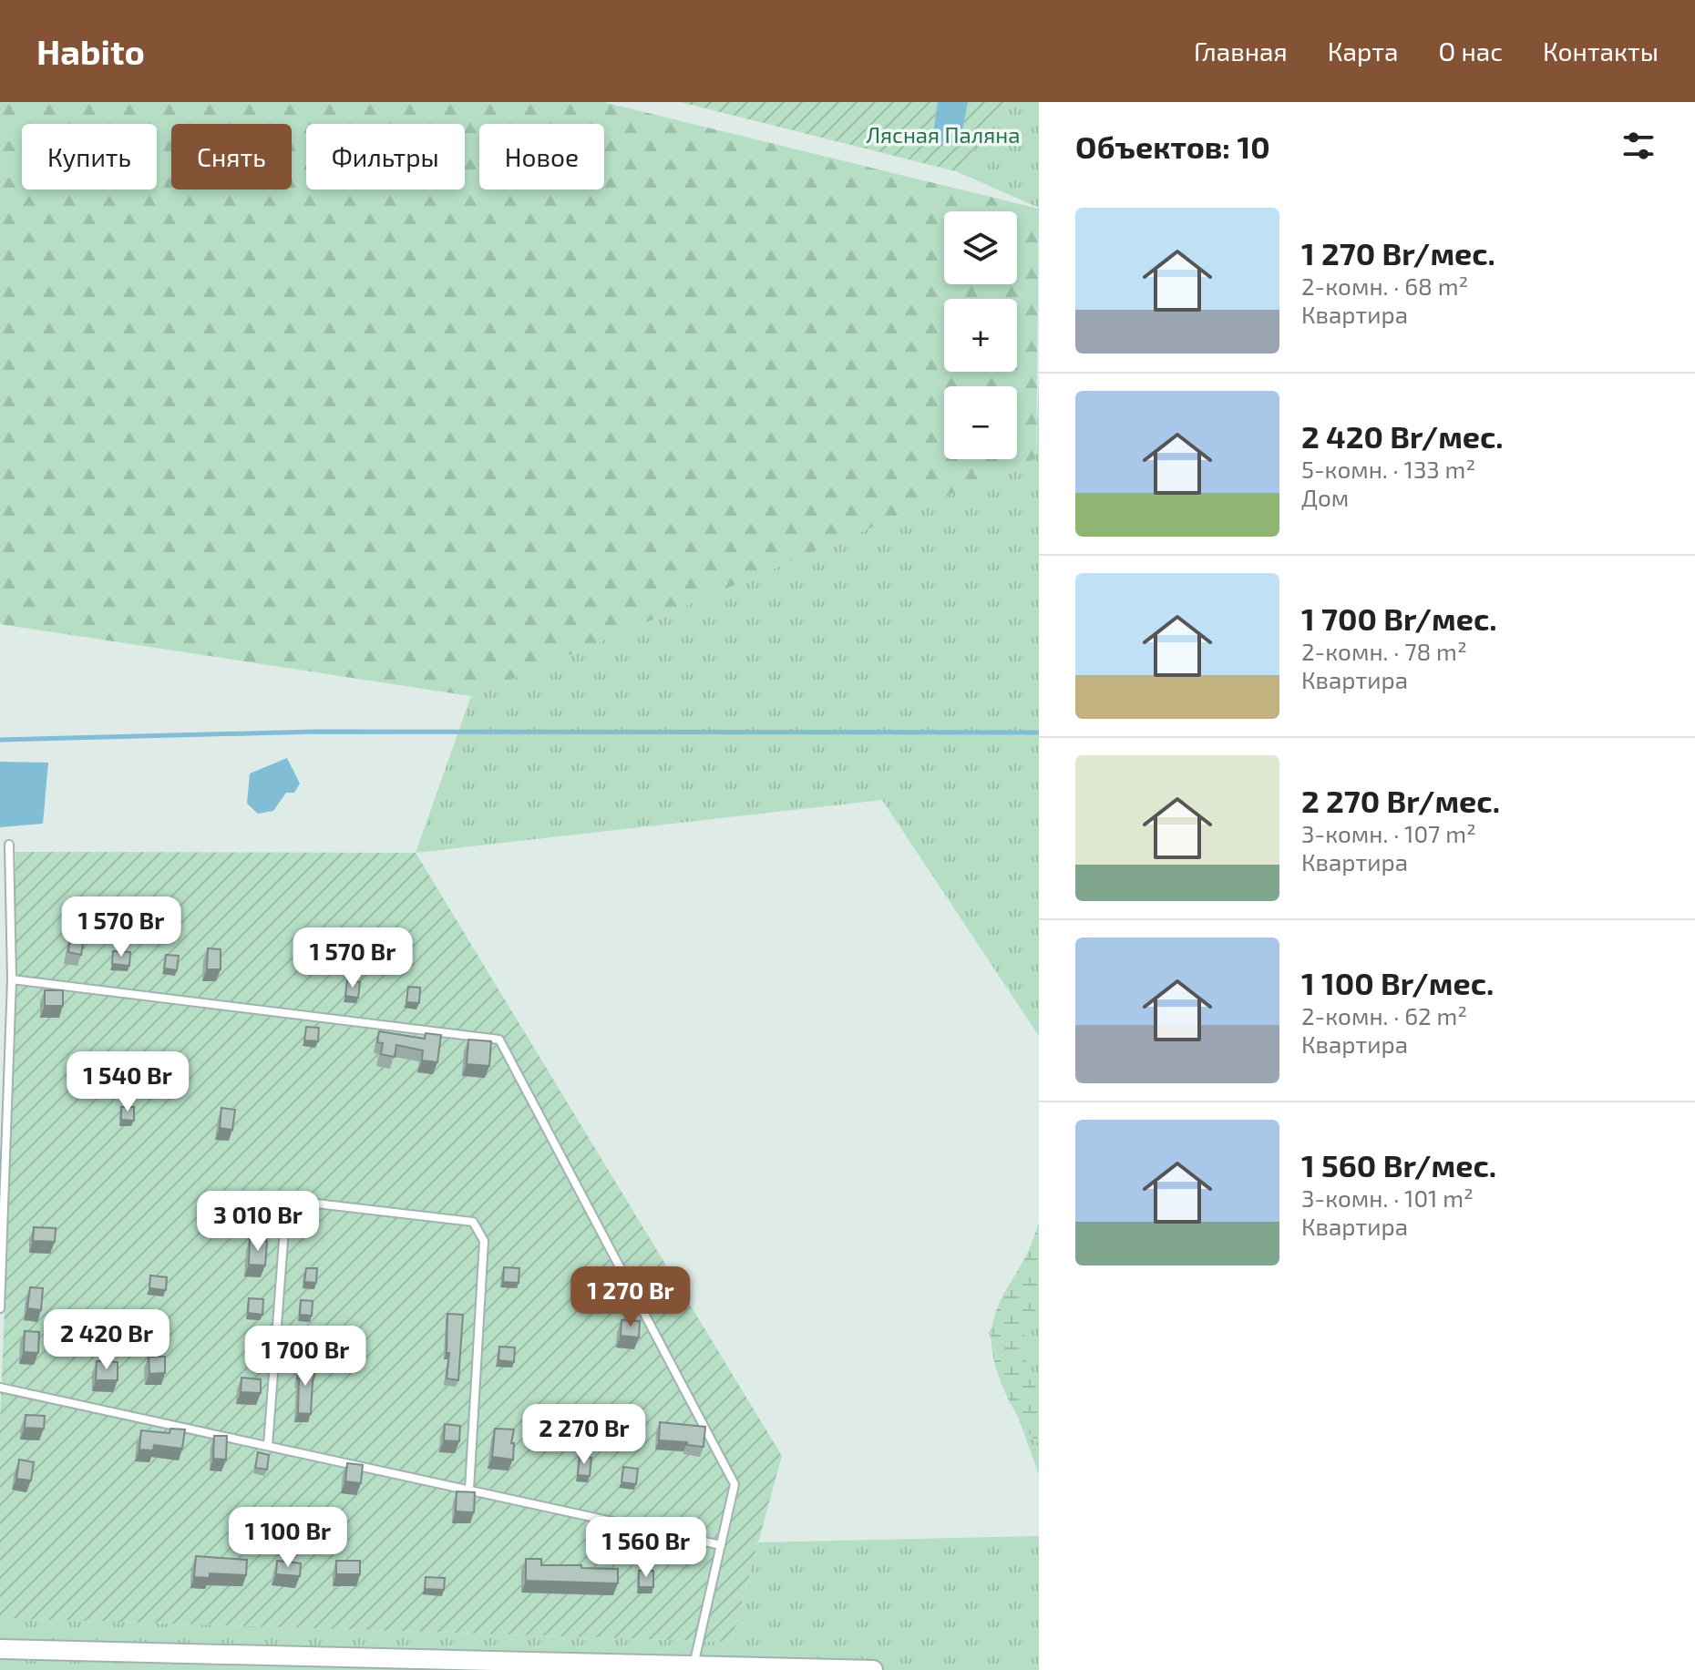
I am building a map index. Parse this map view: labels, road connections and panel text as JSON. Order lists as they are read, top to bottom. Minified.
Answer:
{"parks":["Лясная Паляна"],"page":{"header":"Habito","nav":["Главная","Карта","О нас","Контакты"],"heading":"Объектов: 10","chip":["Купить","Снять","Фильтры","Новое"],"list":[{"name":"1 270 Br/мес.","note":"2-комн. · 68 m² · Квартира"},{"name":"2 420 Br/мес.","note":"5-комн. · 133 m² · Дом"},{"name":"1 700 Br/мес.","note":"2-комн. · 78 m² · Квартира"},{"name":"2 270 Br/мес.","note":"3-комн. · 107 m² · Квартира"},{"name":"1 100 Br/мес.","note":"2-комн. · 62 m² · Квартира"},{"name":"1 560 Br/мес.","note":"3-комн. · 101 m² · Квартира"}],"map_buttons":["+","−"],"price":["1 570 Br","1 570 Br","1 540 Br","3 010 Br","1 270 Br","2 420 Br","1 700 Br","2 270 Br","1 100 Br","1 560 Br"]}}
